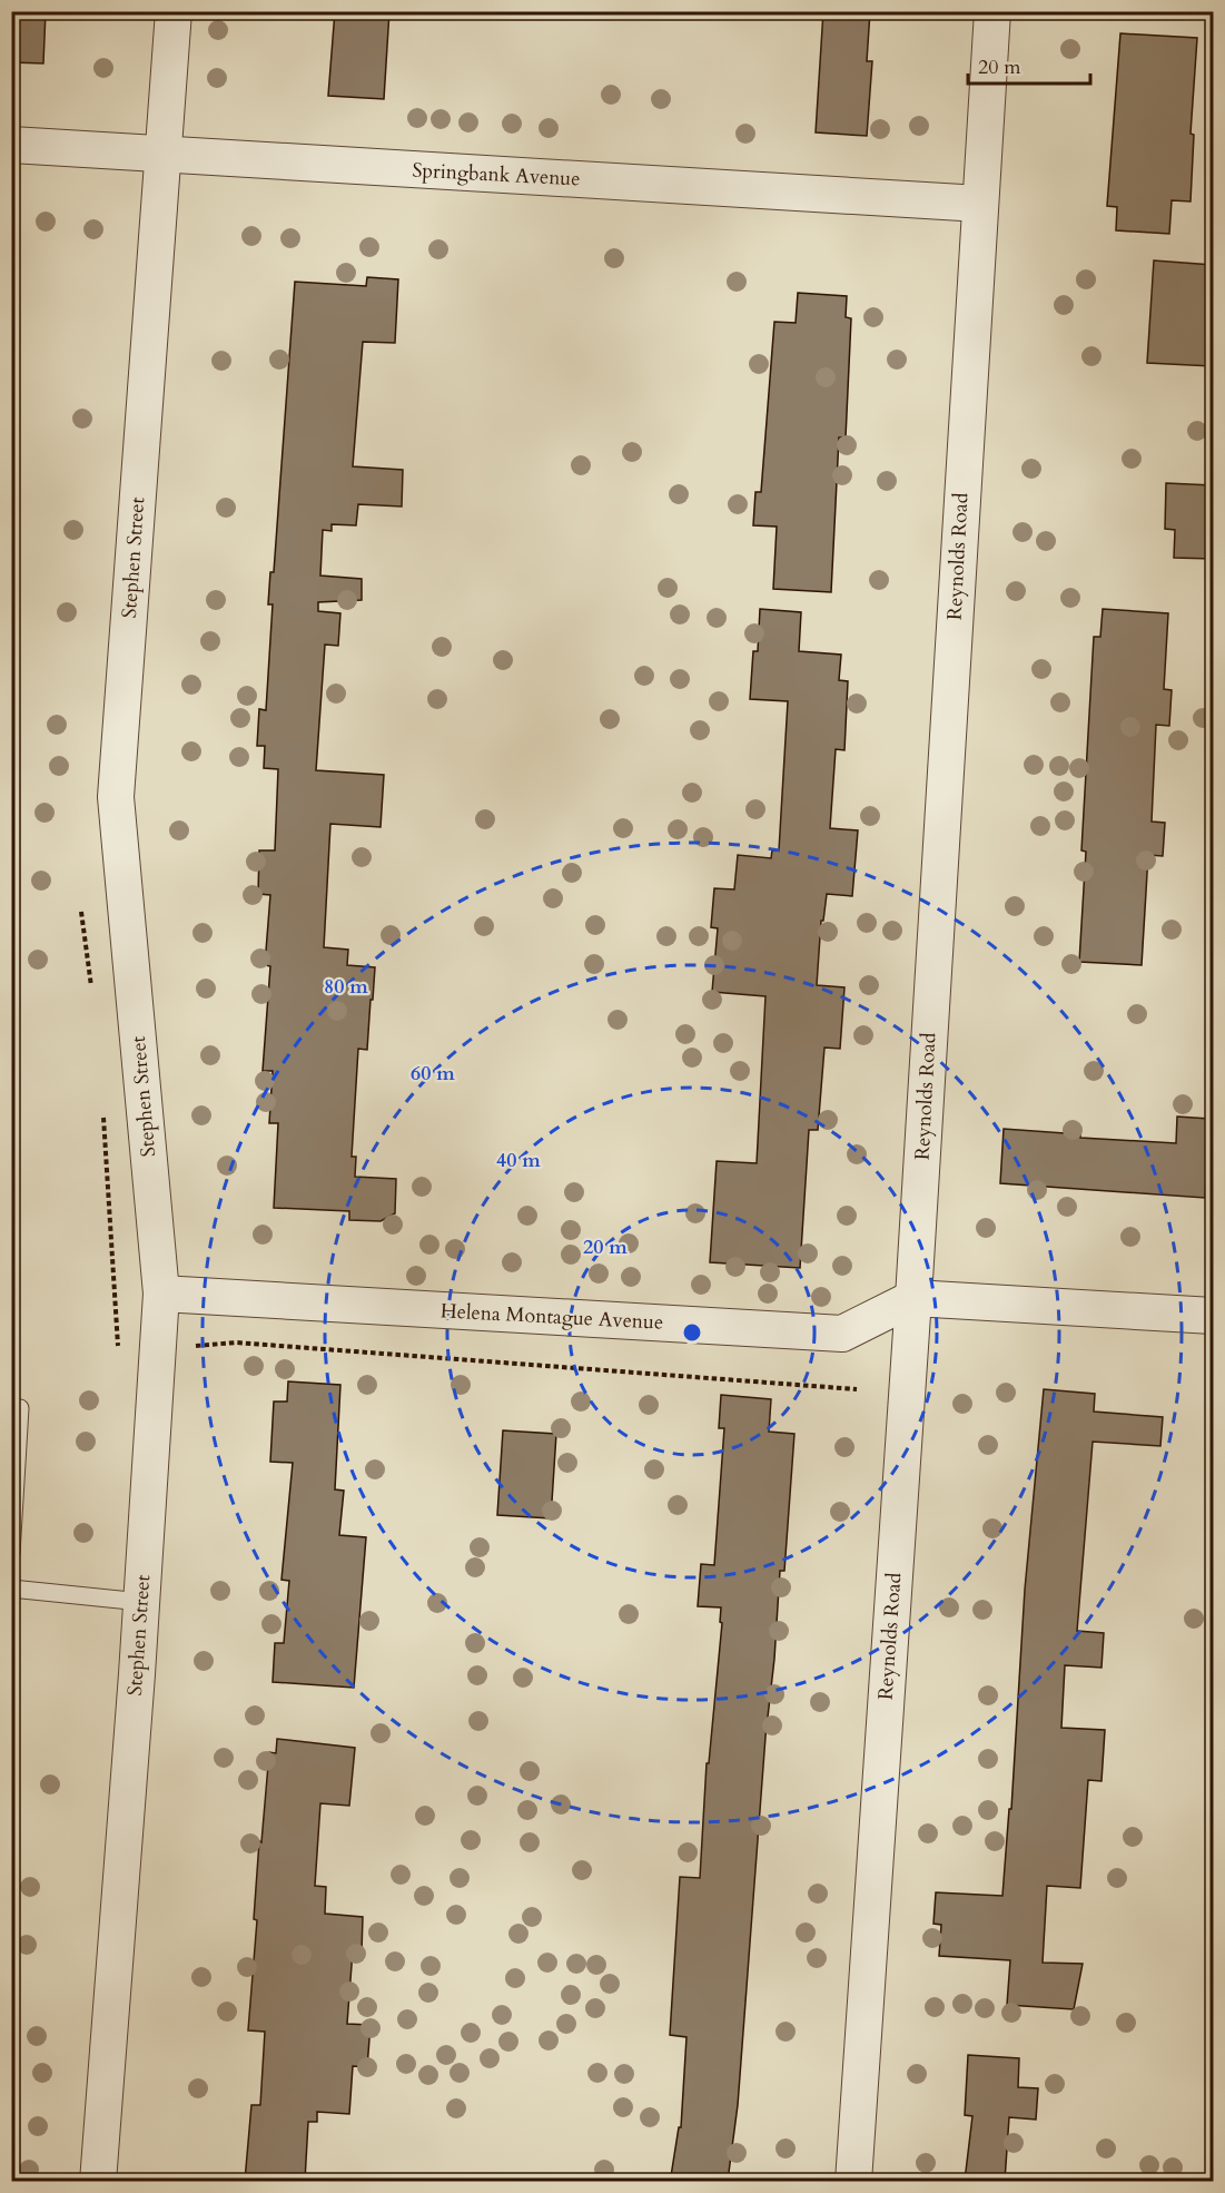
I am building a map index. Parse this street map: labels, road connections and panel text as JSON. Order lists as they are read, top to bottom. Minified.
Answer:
{"streets":{"street":["Springbank Avenue","Reynolds Road","Stephen Street","Helena Montague Avenue"]},"crossings":[["Springbank Avenue","Reynolds Road"],["Springbank Avenue","Stephen Street"],["Reynolds Road","Helena Montague Avenue"],["Stephen Street","Helena Montague Avenue"]],"scale_bar":"20 m","rings":["80 m","60 m","40 m","20 m"]}
